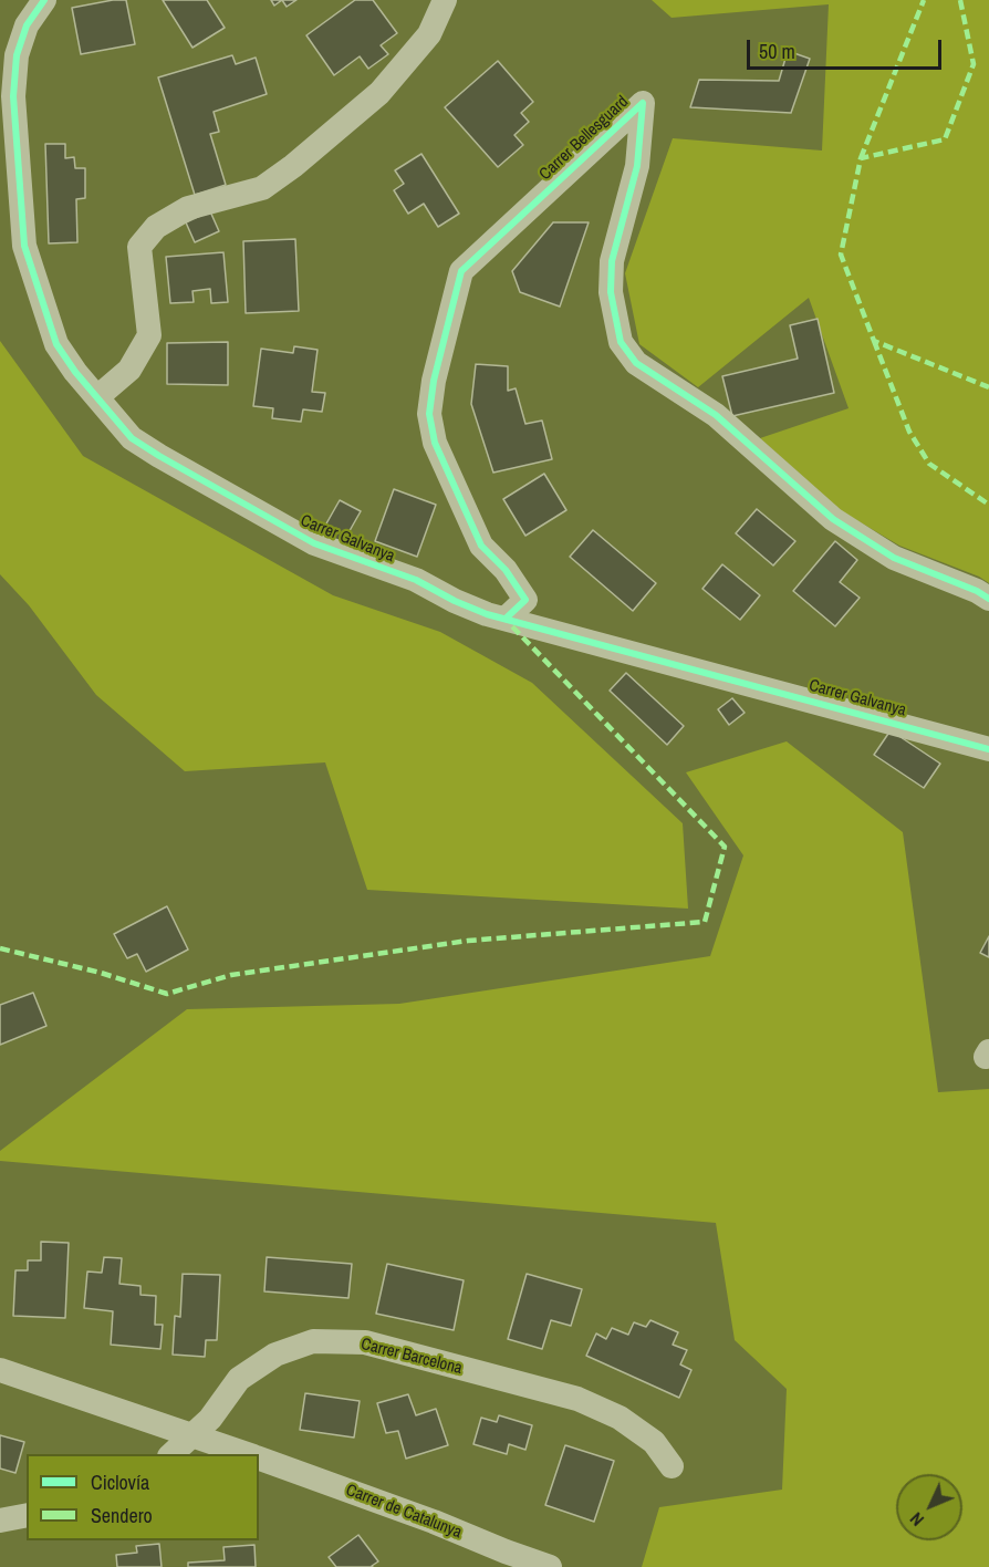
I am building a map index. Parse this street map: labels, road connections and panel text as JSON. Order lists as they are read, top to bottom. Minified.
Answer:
{"streets":{"street":["Carrer Bellesguard","Carrer Galvanya","Carrer Barcelona","Carrer de Catalunya"]},"crossings":[["Carrer Bellesguard","Carrer Galvanya"],["Carrer Barcelona","Carrer de Catalunya"]],"legend":["Ciclovía","Sendero"],"scale_bar":"50 m","north":"bottom left"}
